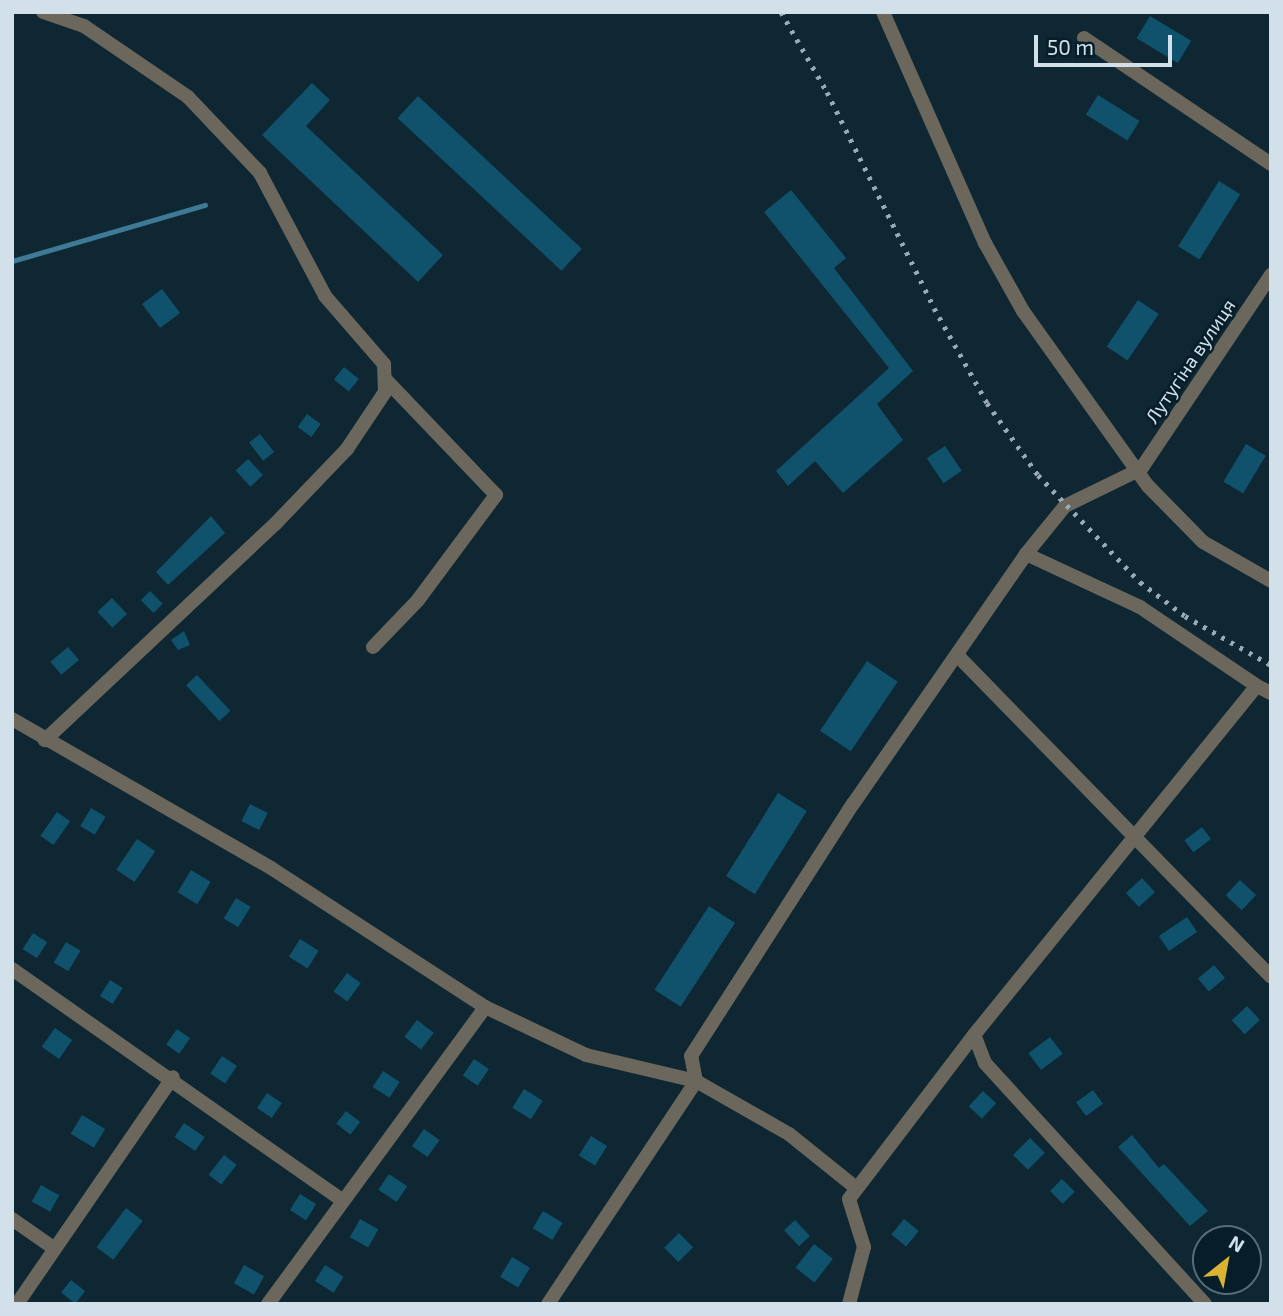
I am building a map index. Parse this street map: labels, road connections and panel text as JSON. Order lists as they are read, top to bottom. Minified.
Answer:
{"streets":{"street":["Лутугіна вулиця"]},"scale_bar":"50 m","north":"top right"}
